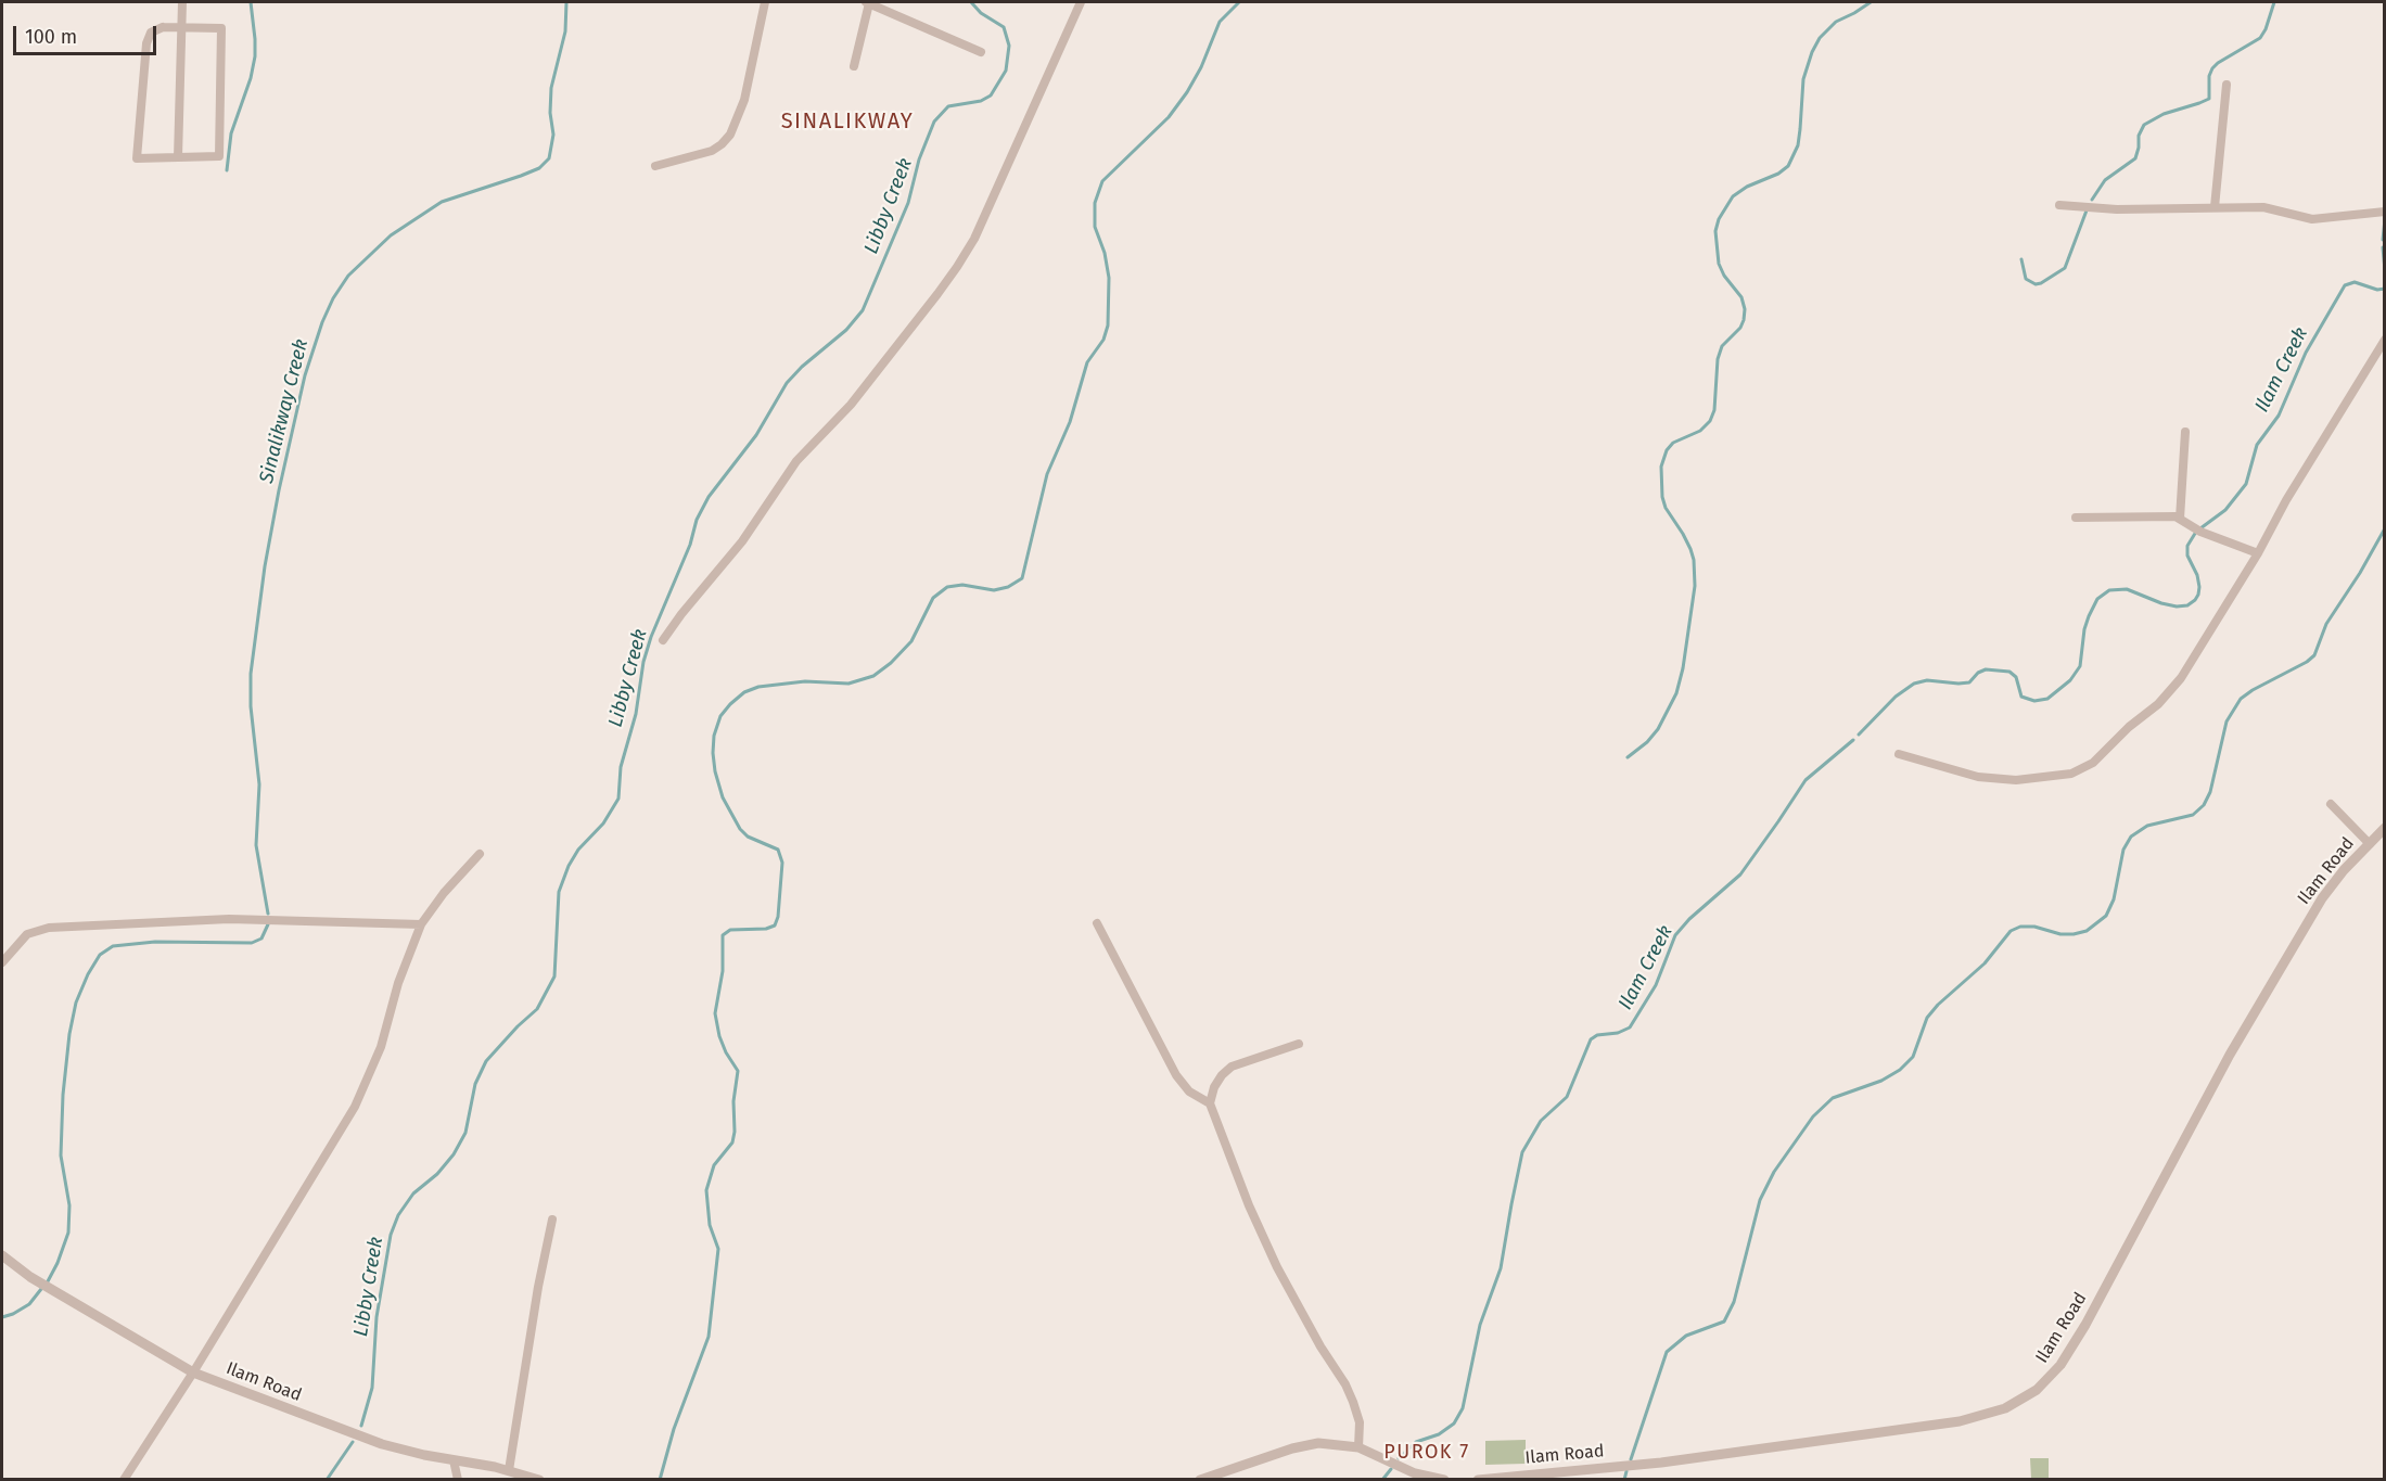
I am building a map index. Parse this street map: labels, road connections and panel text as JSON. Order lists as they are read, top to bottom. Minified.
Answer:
{"streets":{"street":["Ilam Road"]},"districts":["SINALIKWAY","PUROK 7"],"water":["Libby Creek","Ilam Creek","Sinalikway Creek"],"scale_bar":"100 m"}
